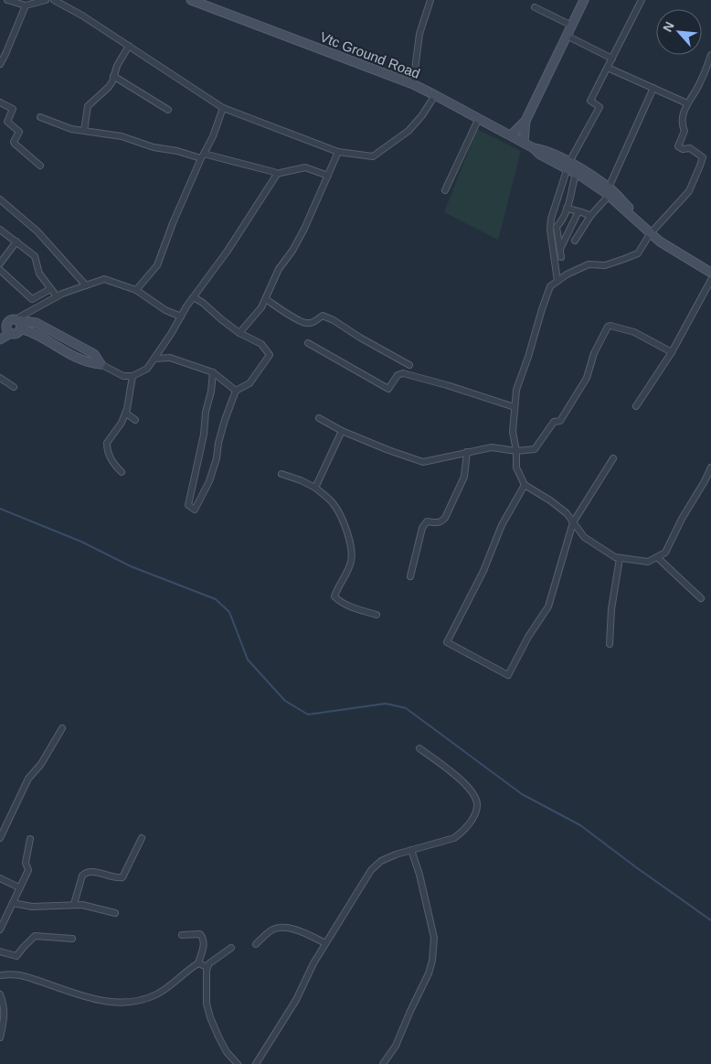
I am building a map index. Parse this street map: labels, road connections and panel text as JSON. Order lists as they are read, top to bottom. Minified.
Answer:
{"streets":{"street":["Vtc Ground Road"]},"north":"top left"}
